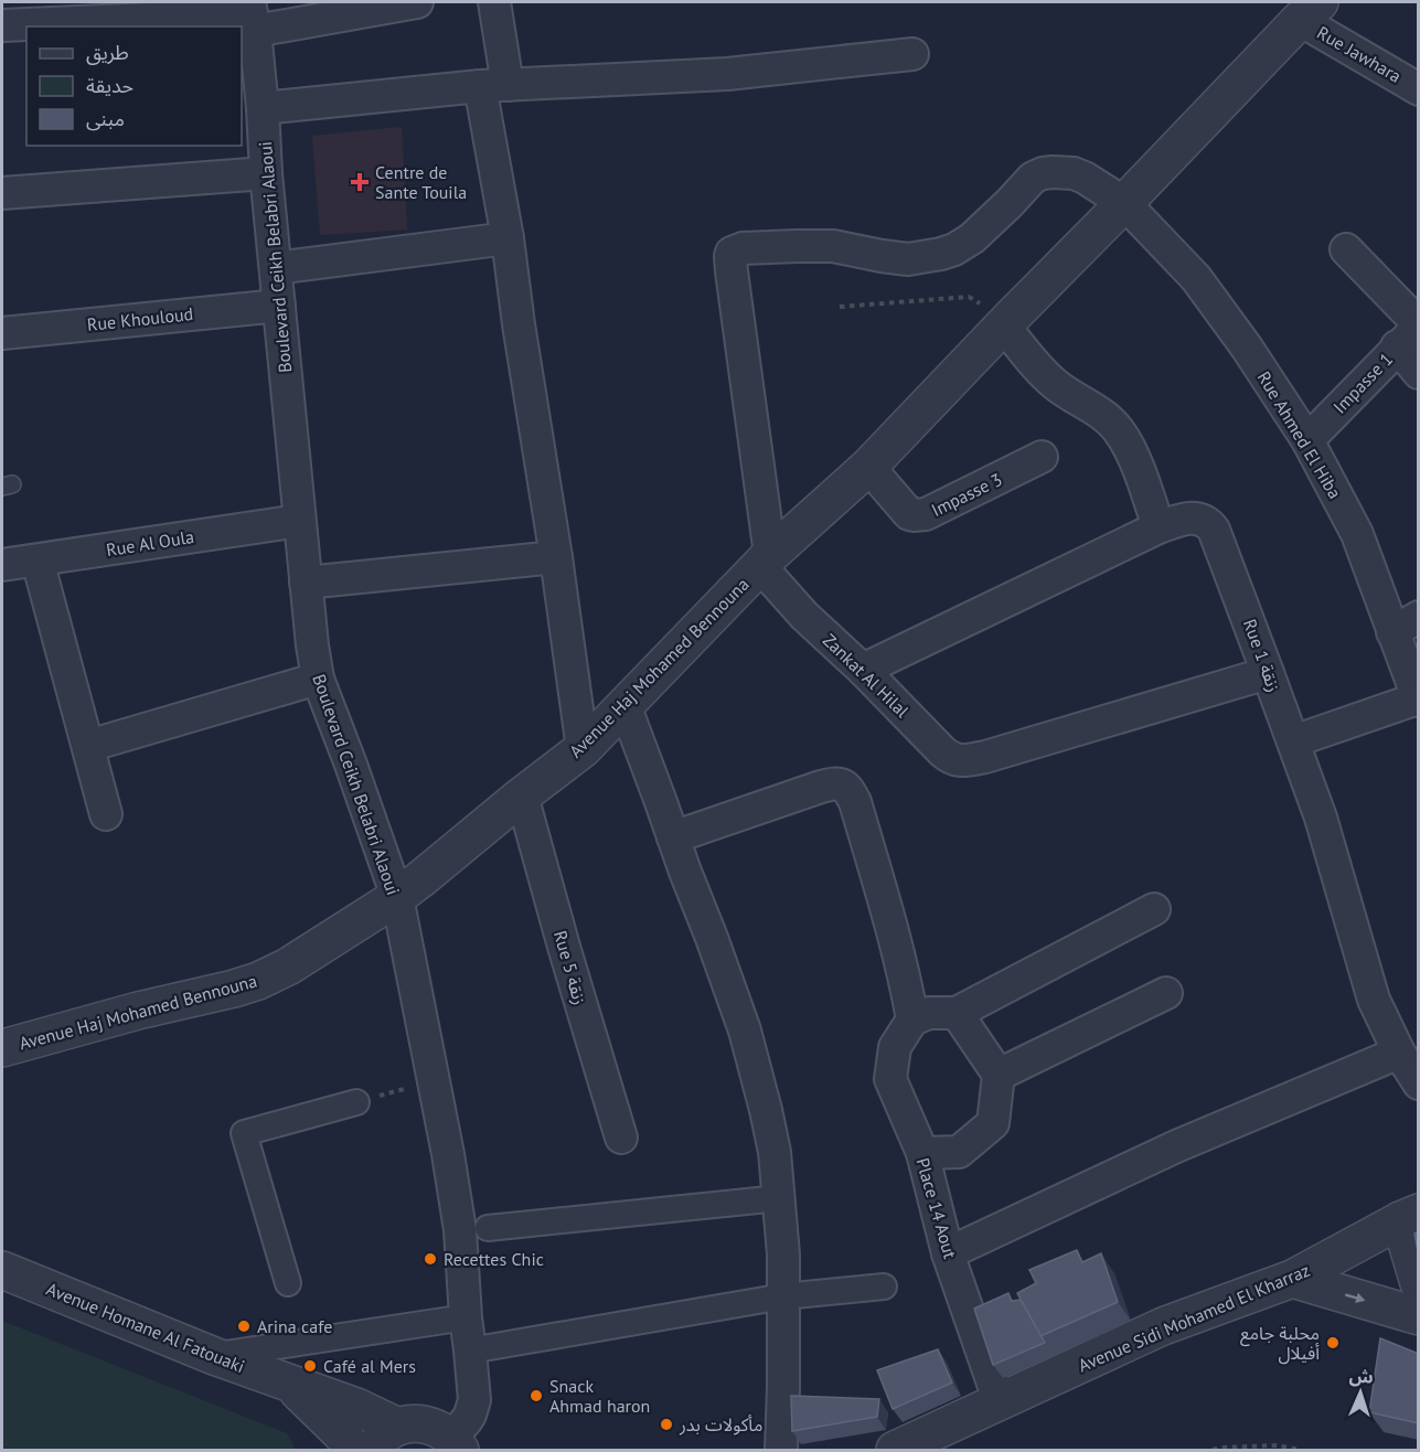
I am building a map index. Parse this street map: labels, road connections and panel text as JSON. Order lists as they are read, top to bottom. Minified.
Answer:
{"streets":{"street":["Rue Jawhara","Boulevard Ceikh Belabri Alaoui","Rue Khouloud","Impasse 1","Rue Ahmed El Hiba","Impasse 3","Rue Al Oula","Rue 1 زنقة","Avenue Haj Mohamed Bennouna","Zankat Al Hilal","Rue 5 زنقة","Place 14 Aout","Avenue Sidi Mohamed El Kharraz","Avenue Homane Al Fatouaki"]},"crossings":[["Rue Jawhara","Avenue Haj Mohamed Bennouna"],["Boulevard Ceikh Belabri Alaoui","Rue Khouloud"],["Boulevard Ceikh Belabri Alaoui","Rue Al Oula"],["Boulevard Ceikh Belabri Alaoui","Avenue Haj Mohamed Bennouna"],["Impasse 1","Rue Ahmed El Hiba"],["Rue Ahmed El Hiba","Avenue Haj Mohamed Bennouna"],["Rue Ahmed El Hiba","Zankat Al Hilal"],["Impasse 3","Avenue Haj Mohamed Bennouna"],["Rue 1 زنقة","Zankat Al Hilal"],["Avenue Haj Mohamed Bennouna","Zankat Al Hilal"],["Avenue Haj Mohamed Bennouna","Rue 5 زنقة"],["Place 14 Aout","Avenue Sidi Mohamed El Kharraz"]],"places":{"health":["Centre de Sante Touila"],"other":["Recettes Chic","Arina cafe","محلبة جامع أفيلال","Café al Mers","Snack Ahmad haron","مأكولات بدر"]},"legend":["طريق","حديقة","مبنى"],"north":"top"}
